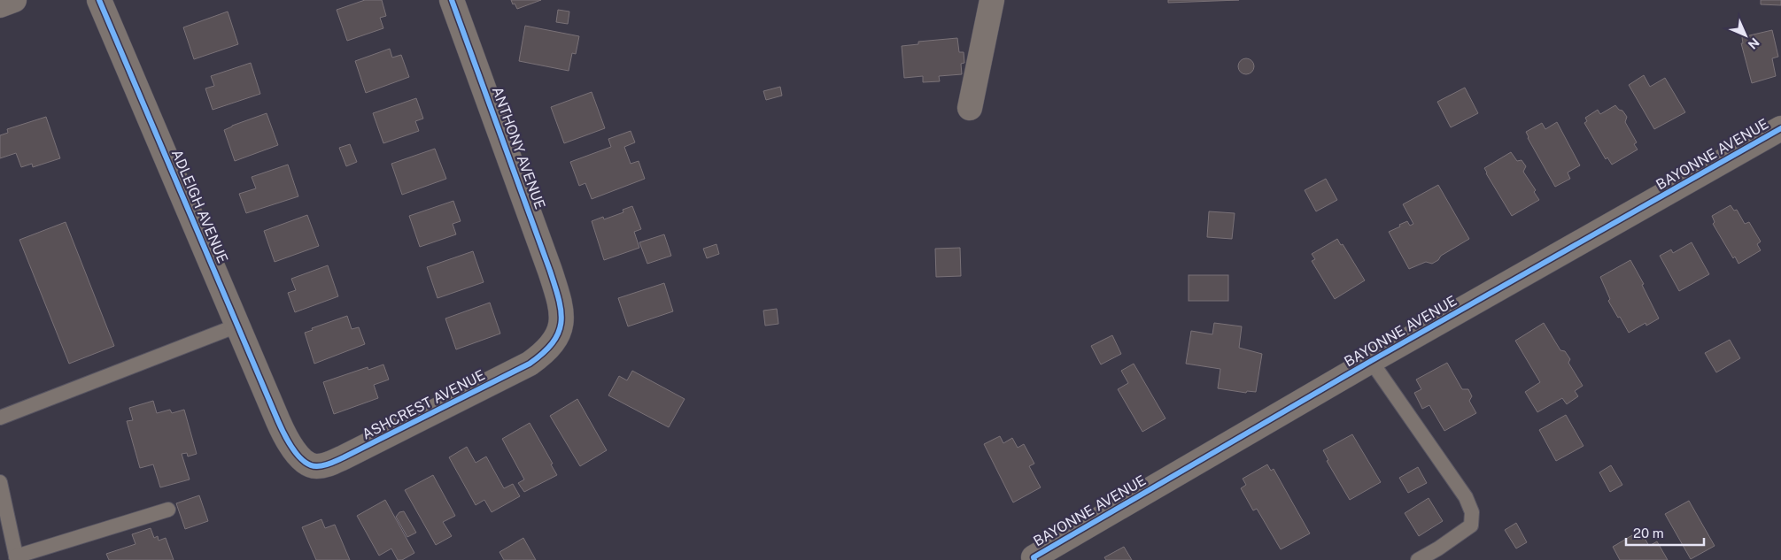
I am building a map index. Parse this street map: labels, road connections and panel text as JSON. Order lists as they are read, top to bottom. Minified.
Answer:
{"streets":{"street":["ANTHONY AVENUE","BAYONNE AVENUE","ADLEIGH AVENUE","ASHCREST AVENUE"]},"crossings":[["ANTHONY AVENUE","ASHCREST AVENUE"],["ADLEIGH AVENUE","ASHCREST AVENUE"]],"scale_bar":"20 m","north":"bottom right"}
